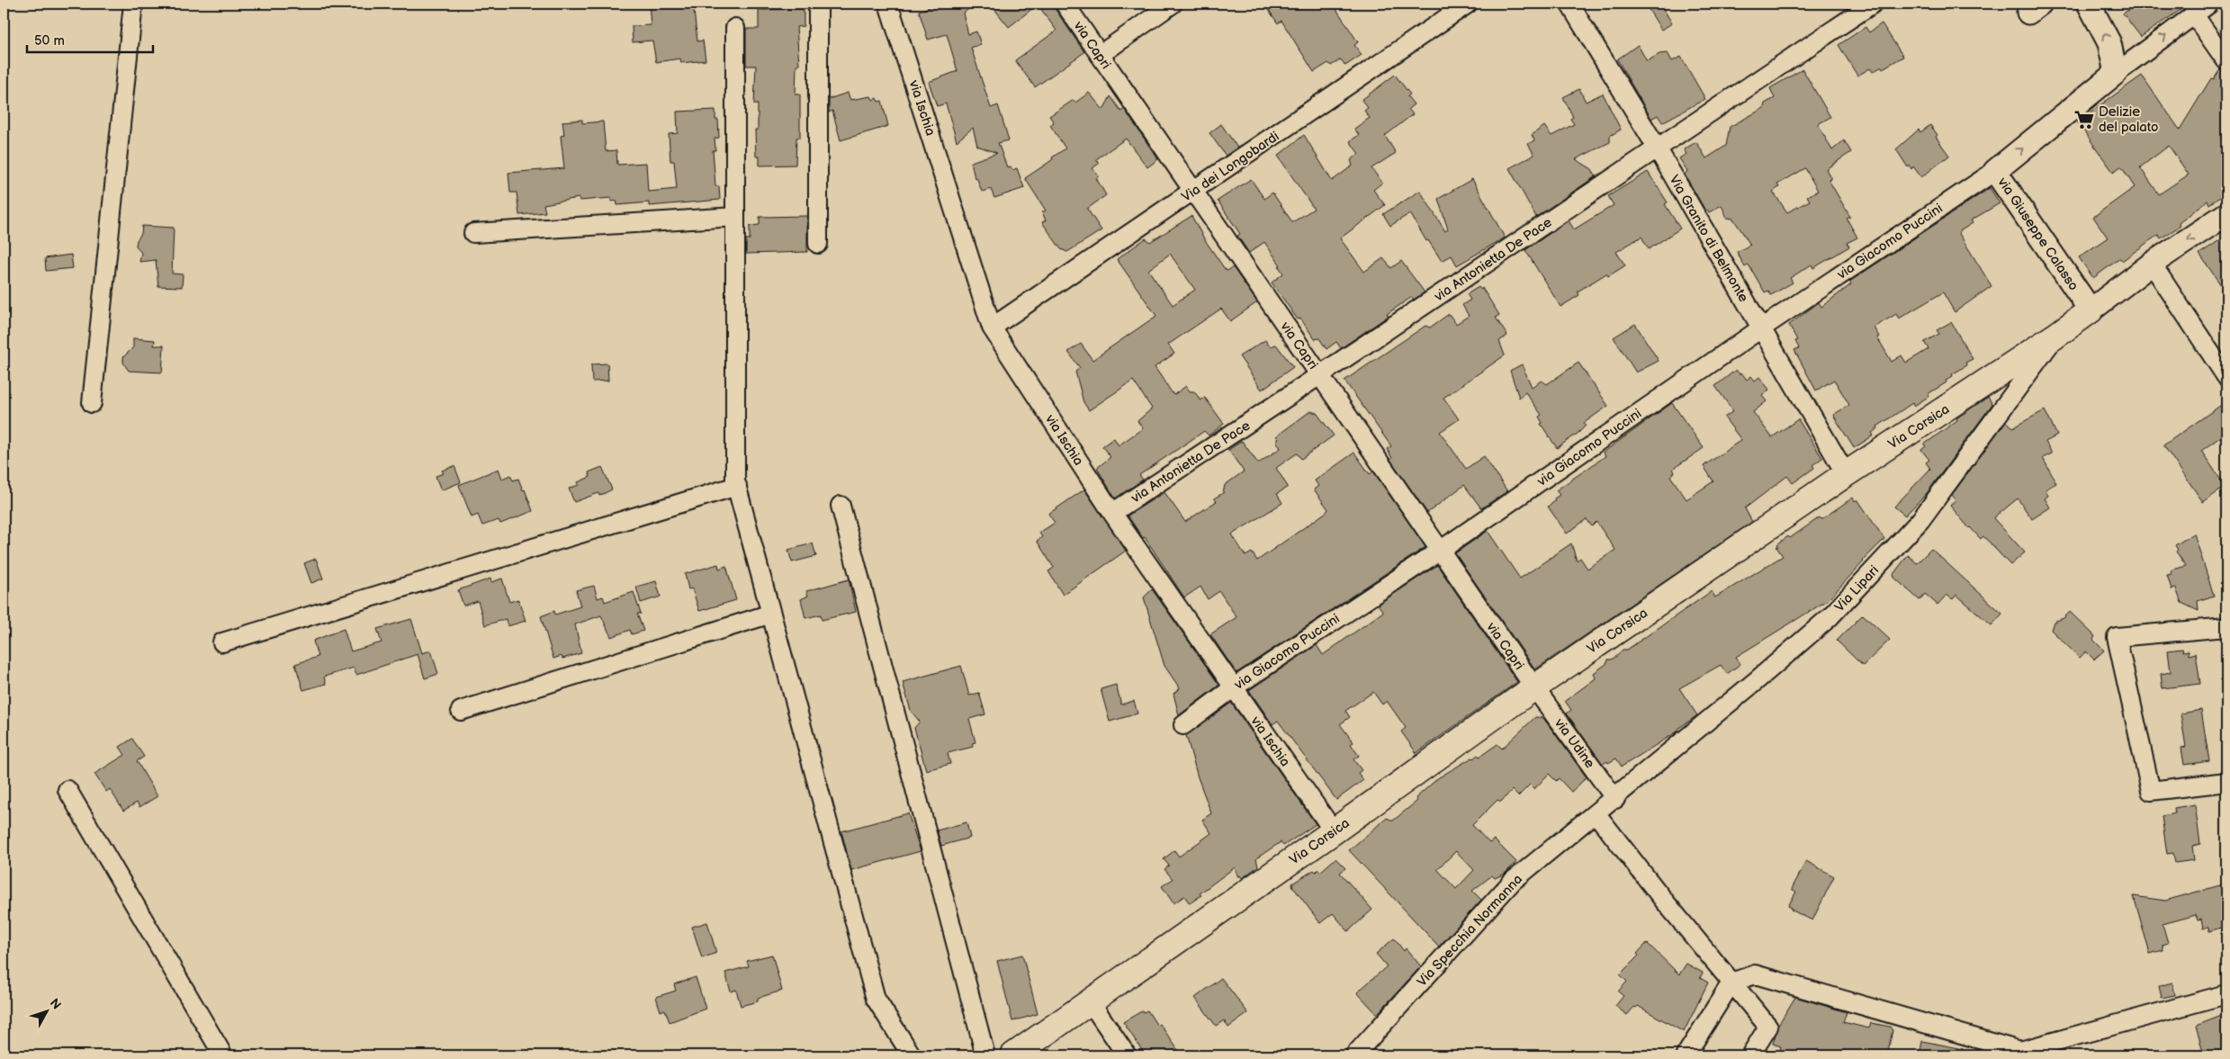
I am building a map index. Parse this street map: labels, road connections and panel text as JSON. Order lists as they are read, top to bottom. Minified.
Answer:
{"streets":{"main road":["Via Corsica"],"street":["via Capri","via Ischia","Via dei Longobardi","via Giuseppe Calasso","Via Granito di Belmonte","via Giacomo Puccini","via Antonietta De Pace","Via Lipari","via Udine","Via Specchia Normanna"]},"crossings":[["via Capri","Via dei Longobardi"],["via Capri","via Giacomo Puccini"],["via Capri","via Antonietta De Pace"],["via Capri","Via Corsica"],["via Capri","via Udine"],["via Ischia","Via dei Longobardi"],["via Ischia","via Giacomo Puccini"],["via Ischia","via Antonietta De Pace"],["via Ischia","Via Corsica"],["via Giuseppe Calasso","via Giacomo Puccini"],["via Giuseppe Calasso","Via Corsica"],["Via Granito di Belmonte","via Giacomo Puccini"],["Via Granito di Belmonte","via Antonietta De Pace"],["Via Granito di Belmonte","Via Corsica"],["Via Corsica","Via Lipari"],["Via Corsica","via Udine"],["Via Lipari","via Udine"],["Via Lipari","Via Specchia Normanna"],["via Udine","Via Specchia Normanna"]],"one_way":["via Giuseppe Calasso"],"places":{"supermarket":["Delizie del palato"]},"scale_bar":"50 m","north":"top right"}
